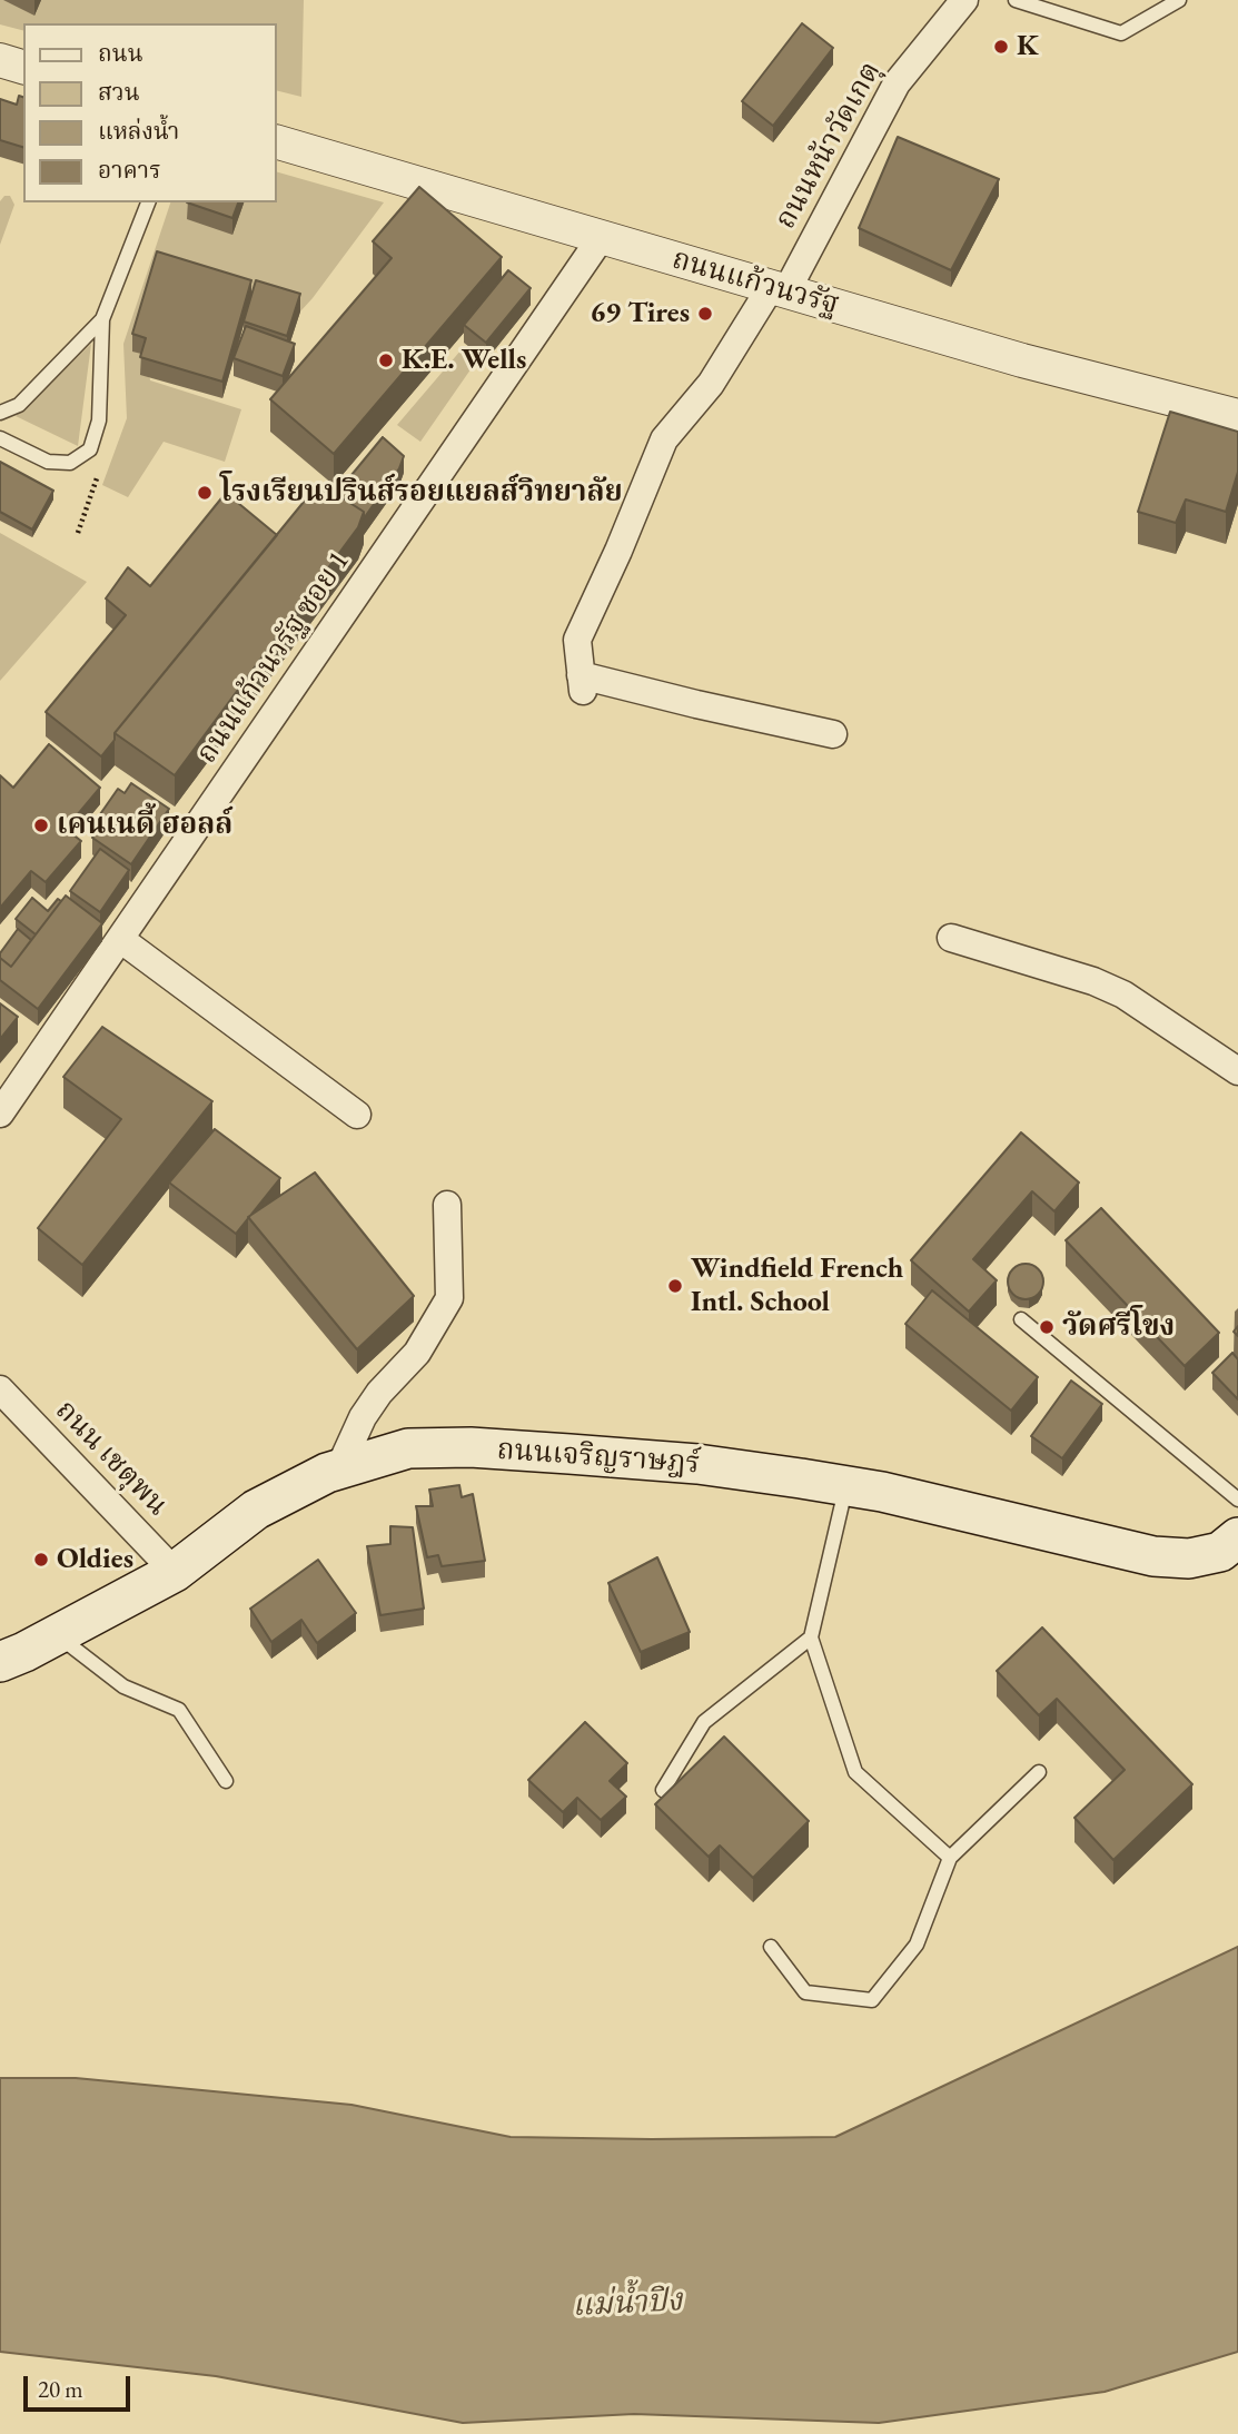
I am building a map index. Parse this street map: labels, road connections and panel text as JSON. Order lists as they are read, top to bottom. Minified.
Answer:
{"streets":{"main road":["ถนนเจริญราษฎร์"],"street":["ถนนหน้าวัดเกตุ","ถนนแก้วนวรัฐ","ถนนแก้วนวรัฐ ซอย 1","ถนน เชตุพน"]},"crossings":[["ถนนหน้าวัดเกตุ","ถนนแก้วนวรัฐ"],["ถนนแก้วนวรัฐ","ถนนแก้วนวรัฐ ซอย 1"],["ถนนเจริญราษฎร์","ถนน เชตุพน"]],"water":["แม่น้ำปิง"],"places":["K","69 Tires","K.E. Wells","โรงเรียนปรินส์รอยแยลส์วิทยาลัย","เคนเนดี้ ฮอลล์","Windfield French Intl. School","วัดศรีโขง","Oldies"],"legend":["ถนน","สวน","แหล่งน้ำ","อาคาร"],"scale_bar":"20 m"}
